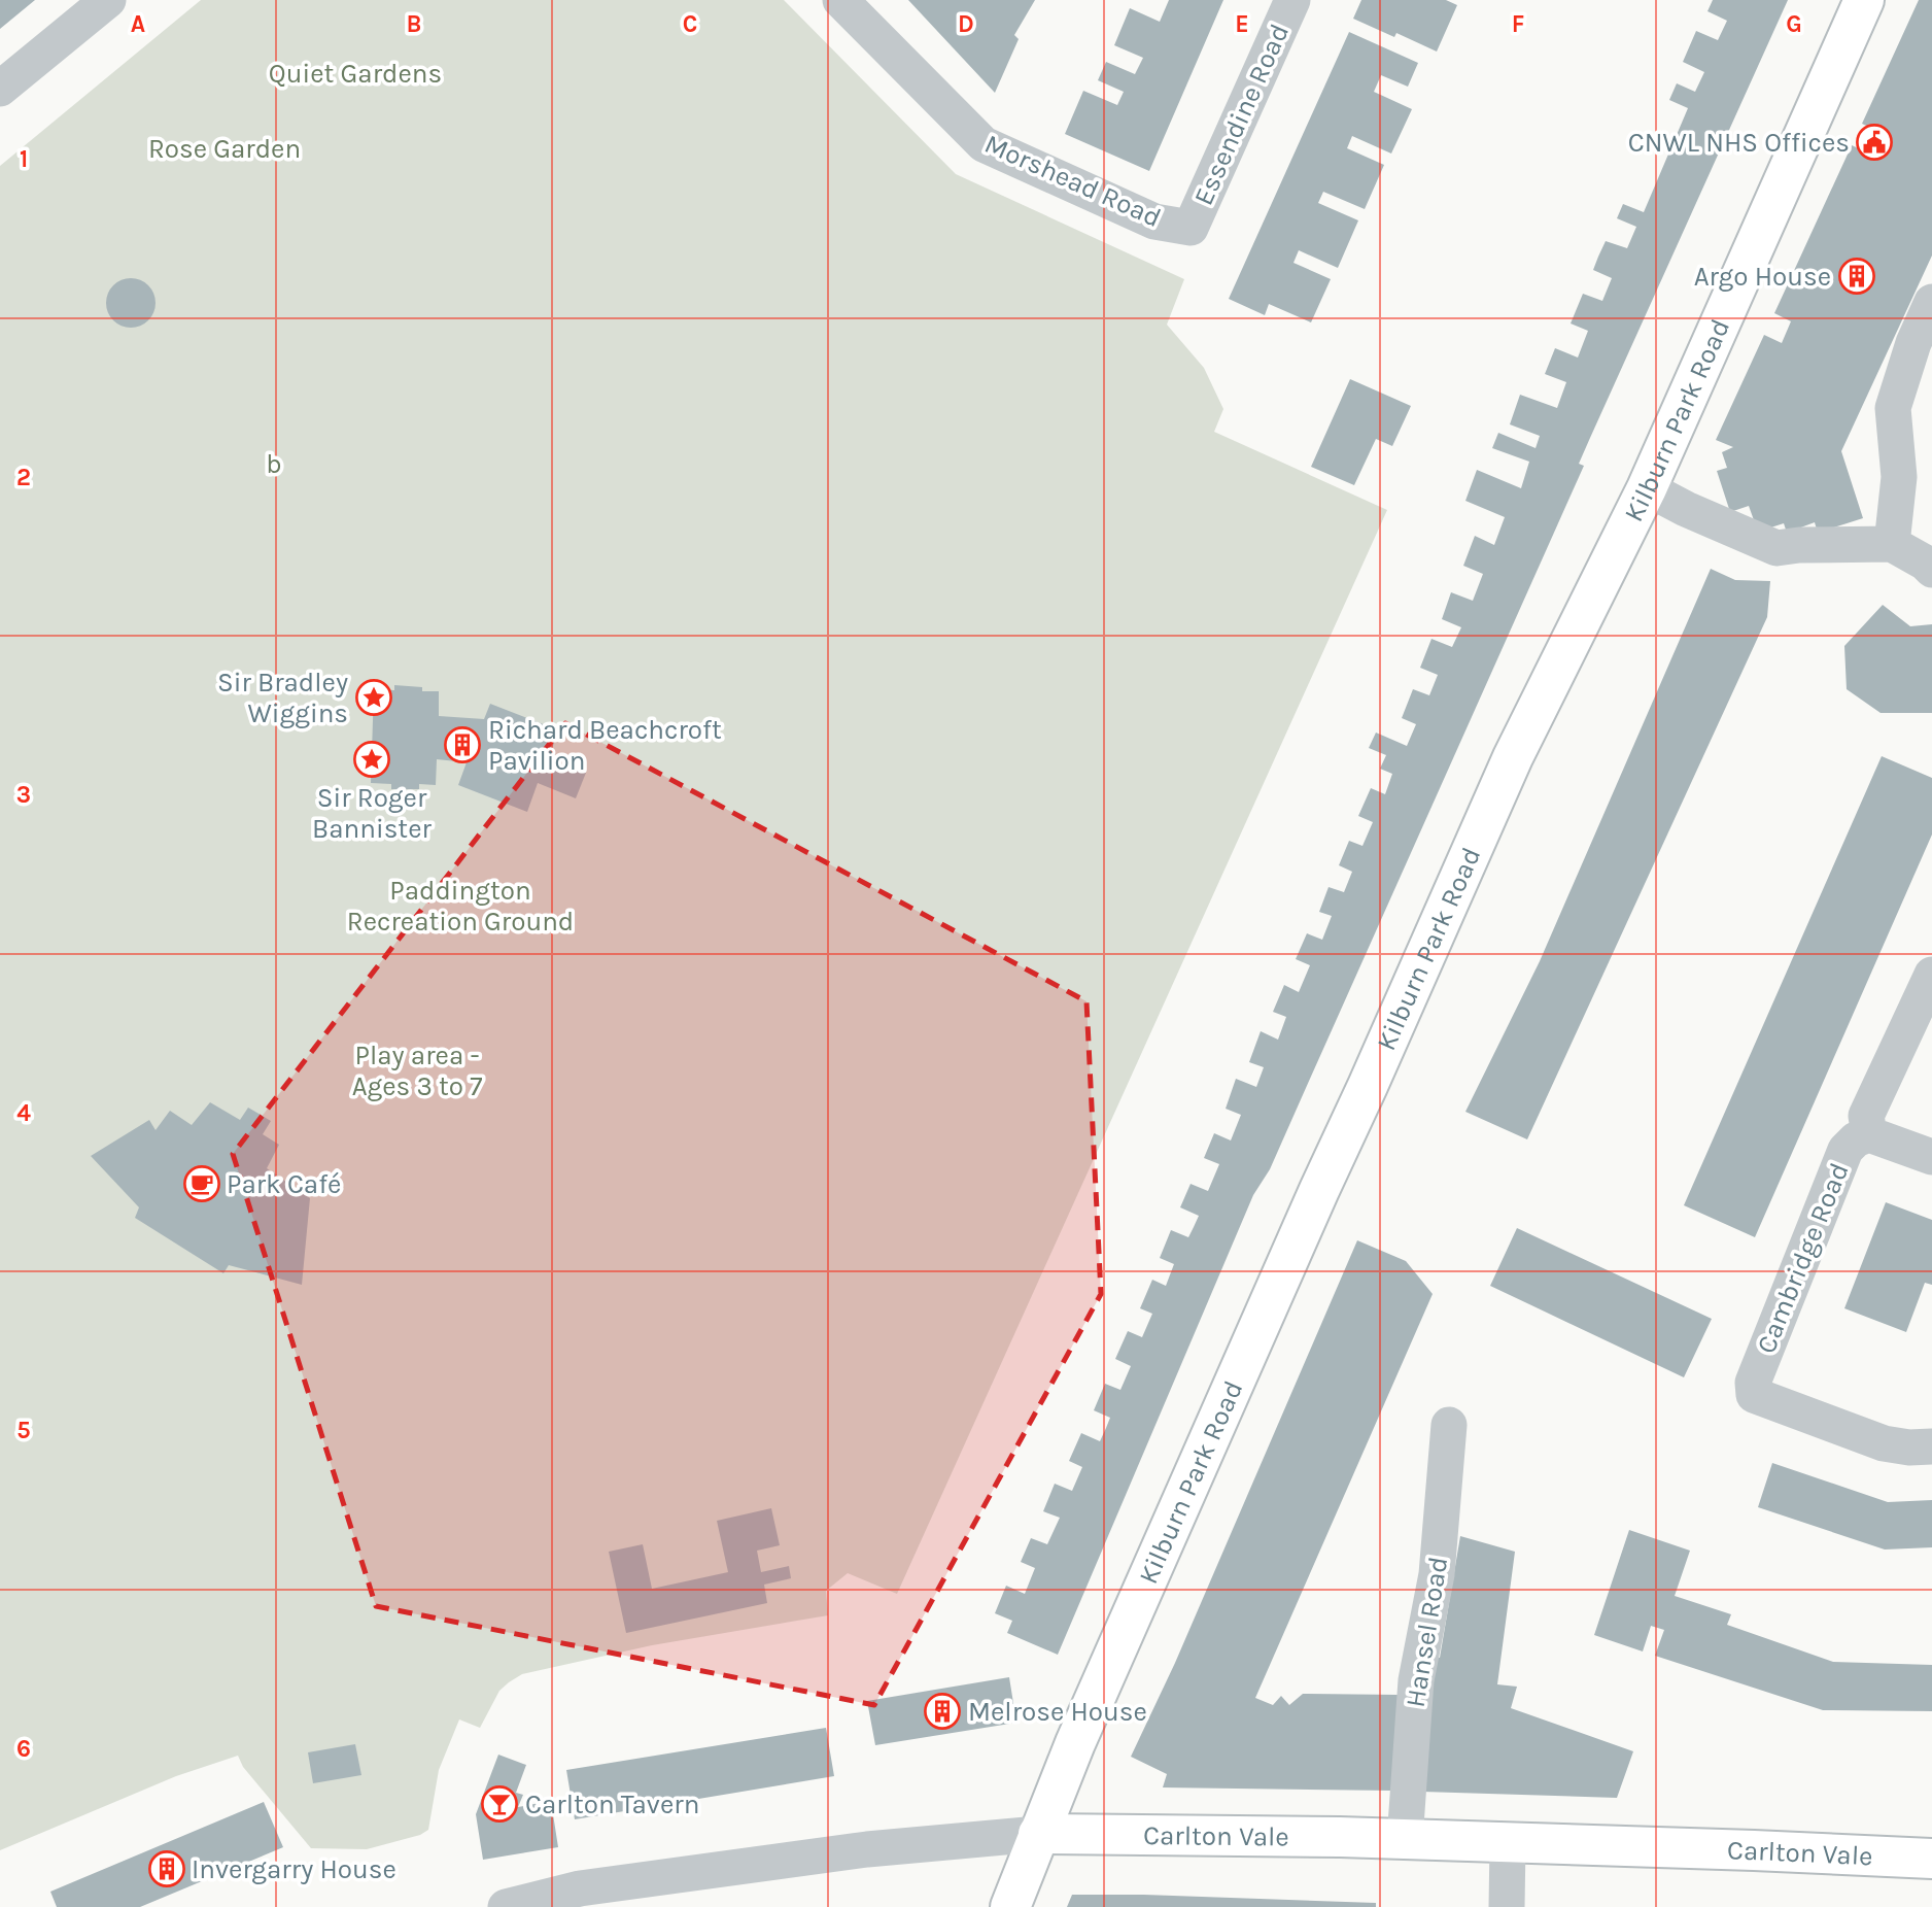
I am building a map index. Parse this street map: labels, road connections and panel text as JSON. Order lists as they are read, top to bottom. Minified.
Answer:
{"streets":{"main road":["Kilburn Park Road","Carlton Vale"],"street":["Essendine Road","Morshead Road","Cambridge Road","Hansel Road"]},"crossings":[["Essendine Road","Morshead Road"],["Kilburn Park Road","Carlton Vale"],["Hansel Road","Carlton Vale"]],"parks":["Quiet Gardens","Rose Garden","b","Paddington Recreation Ground","Play area - Ages 3 to 7"],"places":{"public building":["CNWL NHS Offices"],"building":["Argo House","Richard Beachcroft Pavilion","Melrose House","Invergarry House"],"place":["Sir Bradley Wiggins","Sir Roger Bannister"],"cafe":["Park Café"],"bar":["Carlton Tavern"]},"grid":{"columns":["A","B","C","D","E","F","G"],"rows":["1","2","3","4","5","6"]}}
